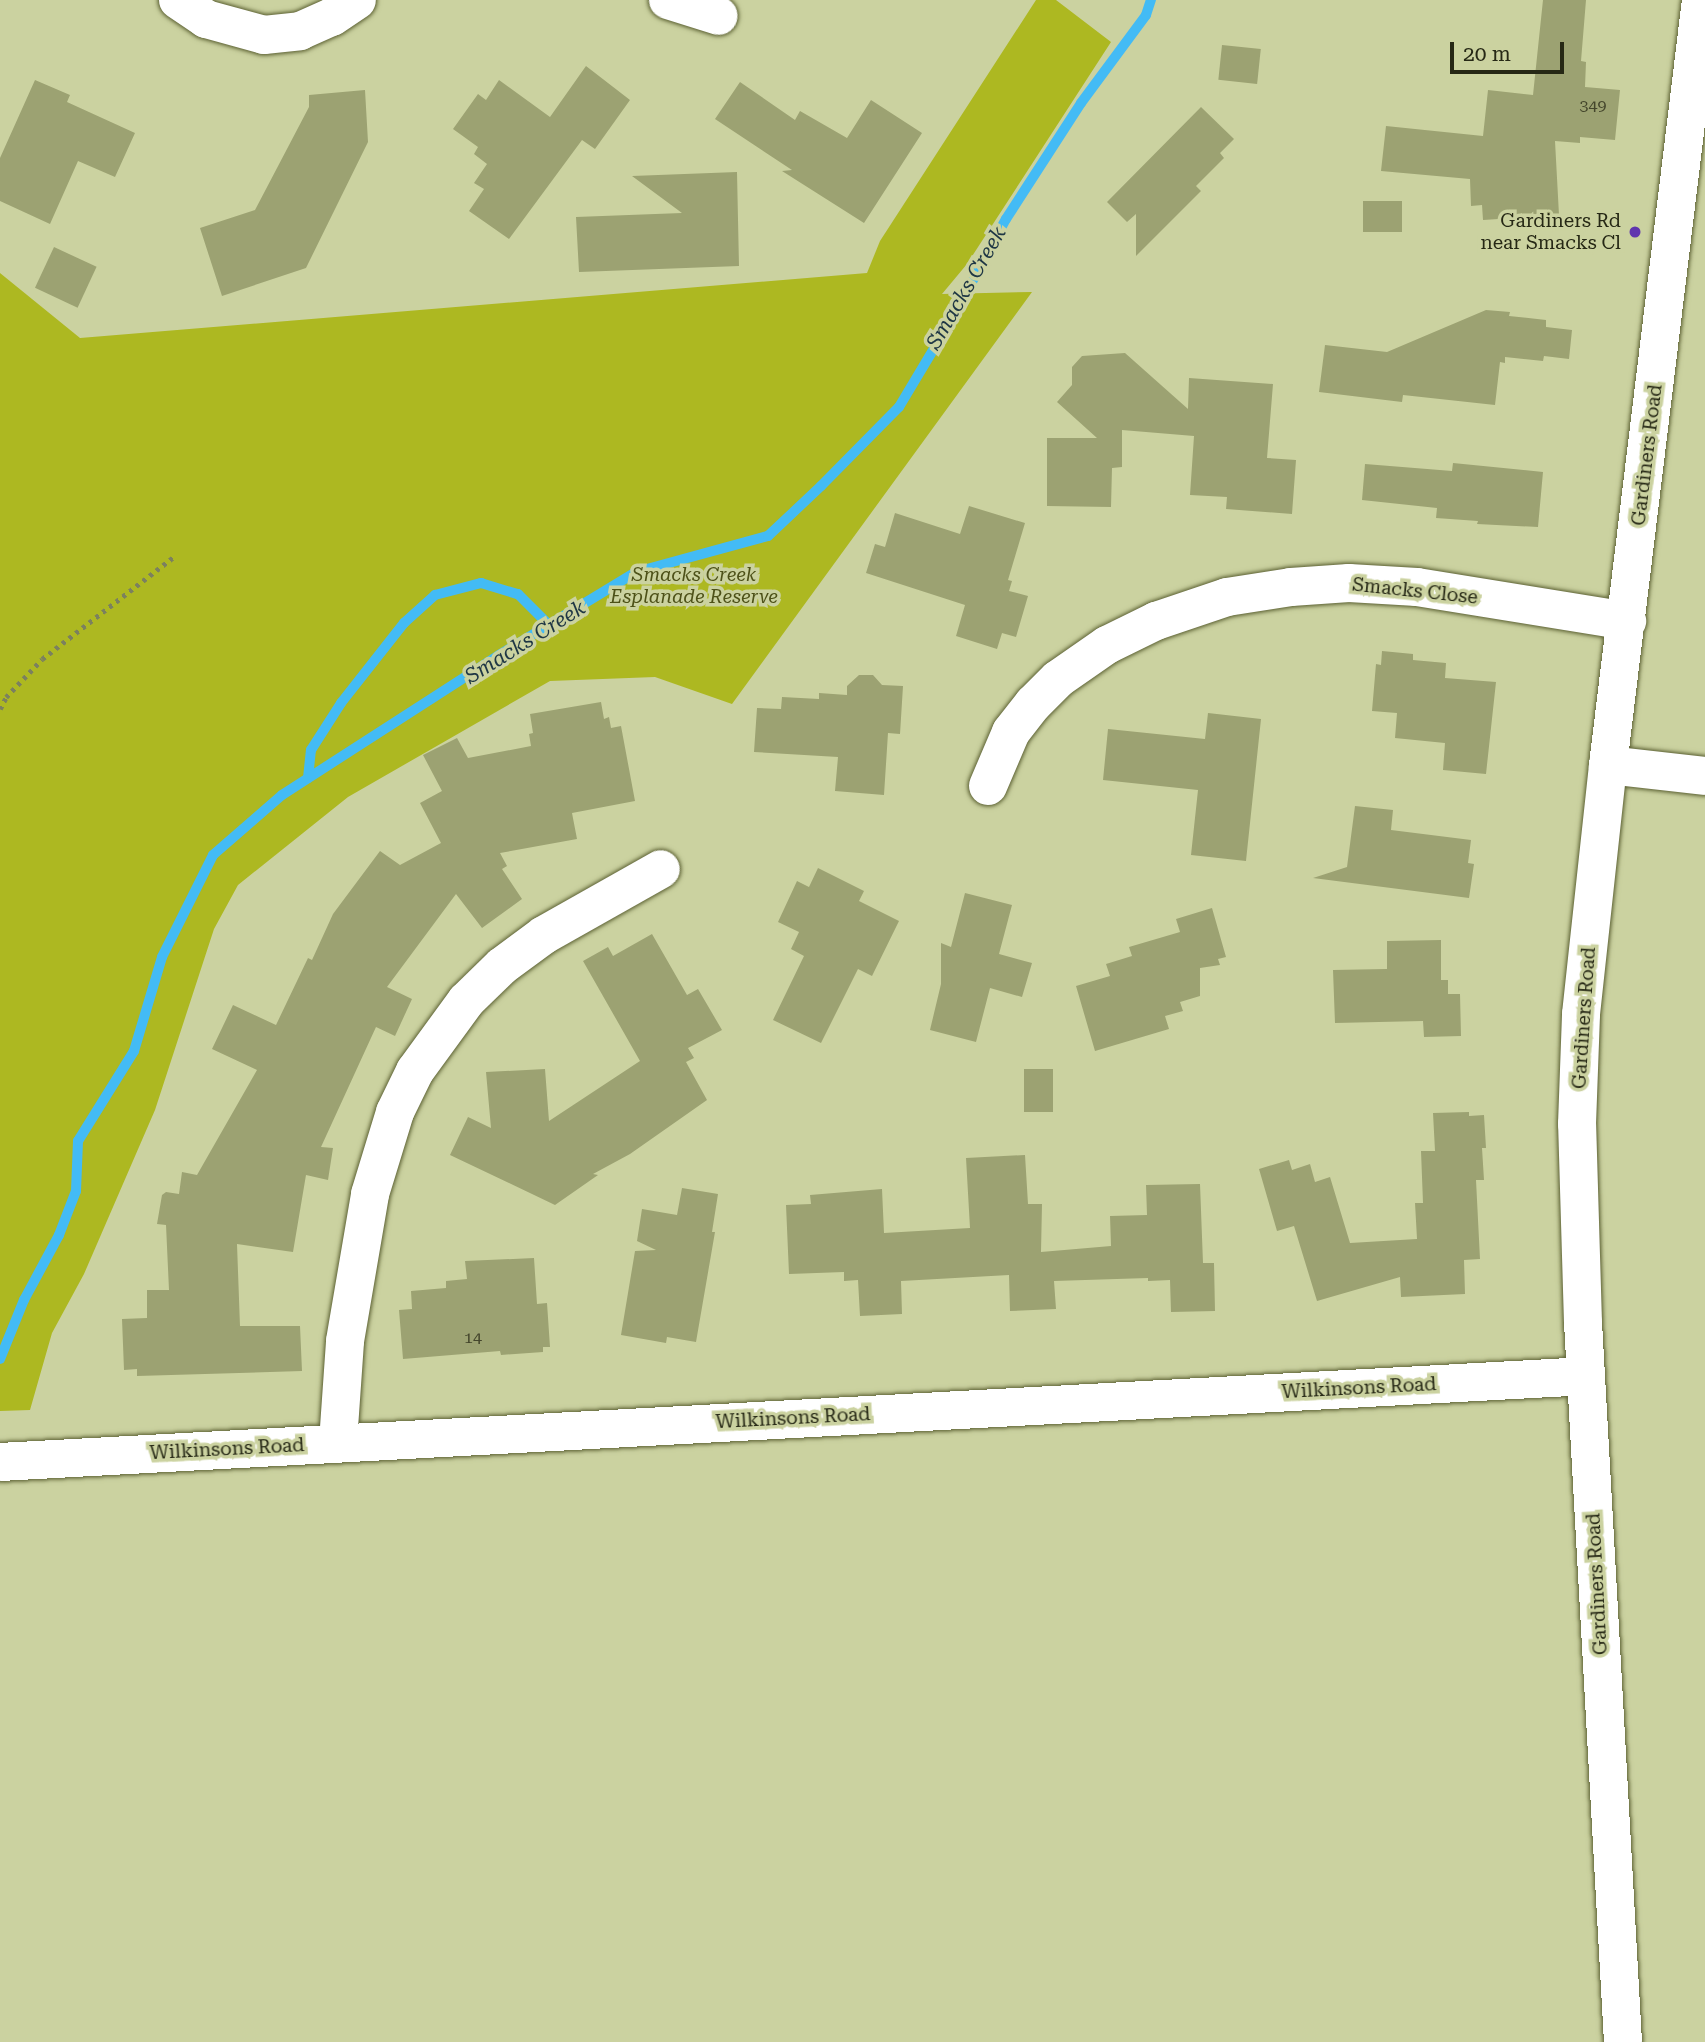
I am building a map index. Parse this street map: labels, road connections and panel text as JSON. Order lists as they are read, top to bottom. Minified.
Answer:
{"streets":{"street":["Gardiners Road","Smacks Close","Wilkinsons Road"]},"crossings":[["Gardiners Road","Smacks Close"],["Gardiners Road","Wilkinsons Road"]],"water":["Smacks Creek"],"parks":["Smacks Creek Esplanade Reserve"],"places":["Gardiners Rd near Smacks Cl"],"house_numbers":["349","14"],"scale_bar":"20 m"}
